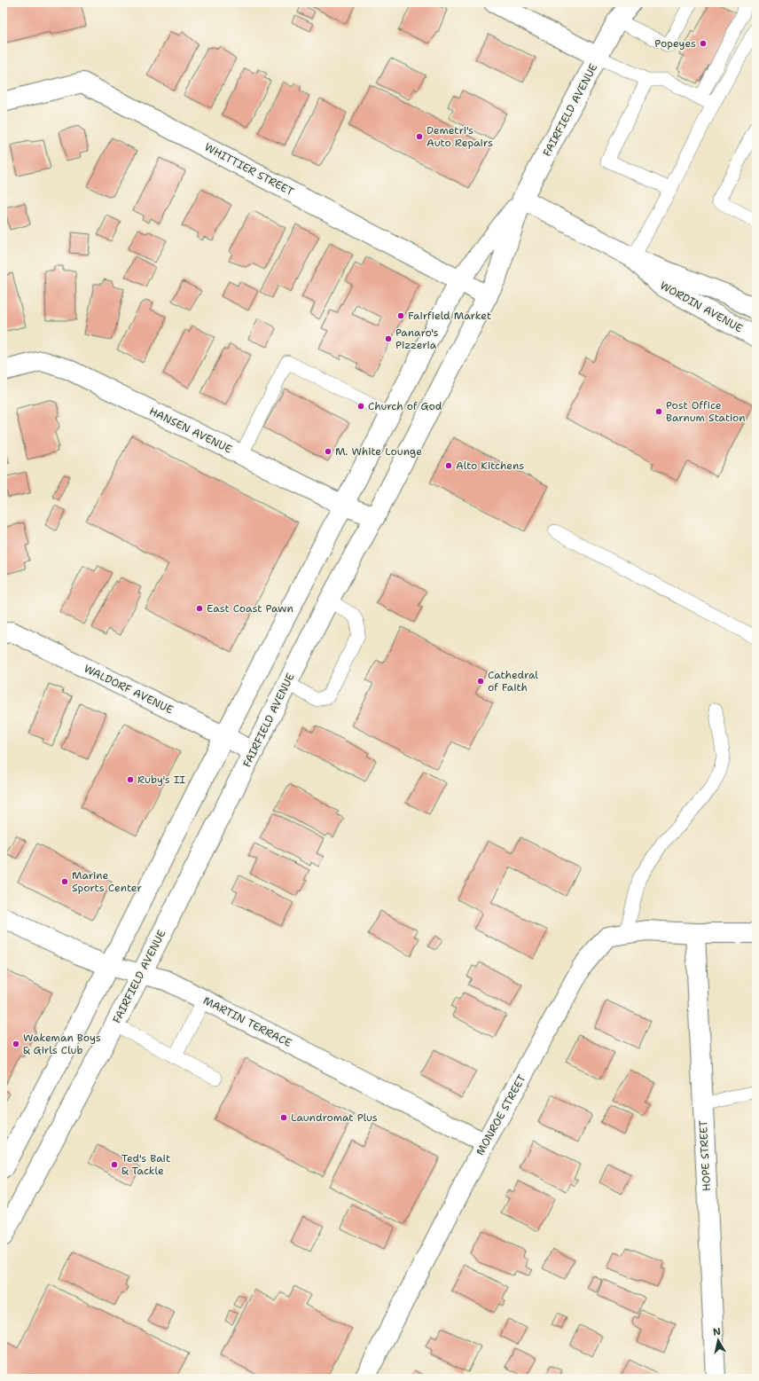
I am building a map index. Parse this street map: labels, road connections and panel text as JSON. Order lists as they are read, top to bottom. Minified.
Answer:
{"streets":{"street":["FAIRFIELD AVENUE","WHITTIER STREET","WORDIN AVENUE","HANSEN AVENUE","WALDORF AVENUE","MARTIN TERRACE","MONROE STREET","HOPE STREET"]},"crossings":[["FAIRFIELD AVENUE","WHITTIER STREET"],["FAIRFIELD AVENUE","WORDIN AVENUE"],["FAIRFIELD AVENUE","HANSEN AVENUE"],["FAIRFIELD AVENUE","WALDORF AVENUE"],["FAIRFIELD AVENUE","MARTIN TERRACE"],["MARTIN TERRACE","MONROE STREET"],["MONROE STREET","HOPE STREET"]],"places":["Popeyes","Demetri's Auto Repairs","Fairfield Market","Panaro's Pizzeria","Church of God","Post Office Barnum Station","M. White Lounge","Alto Kitchens","East Coast Pawn","Cathedral of Faith","Ruby's II","Marine Sports Center","Wakeman Boys & Girls Club","Laundromat Plus","Ted's Bait & Tackle"],"north":"top"}
